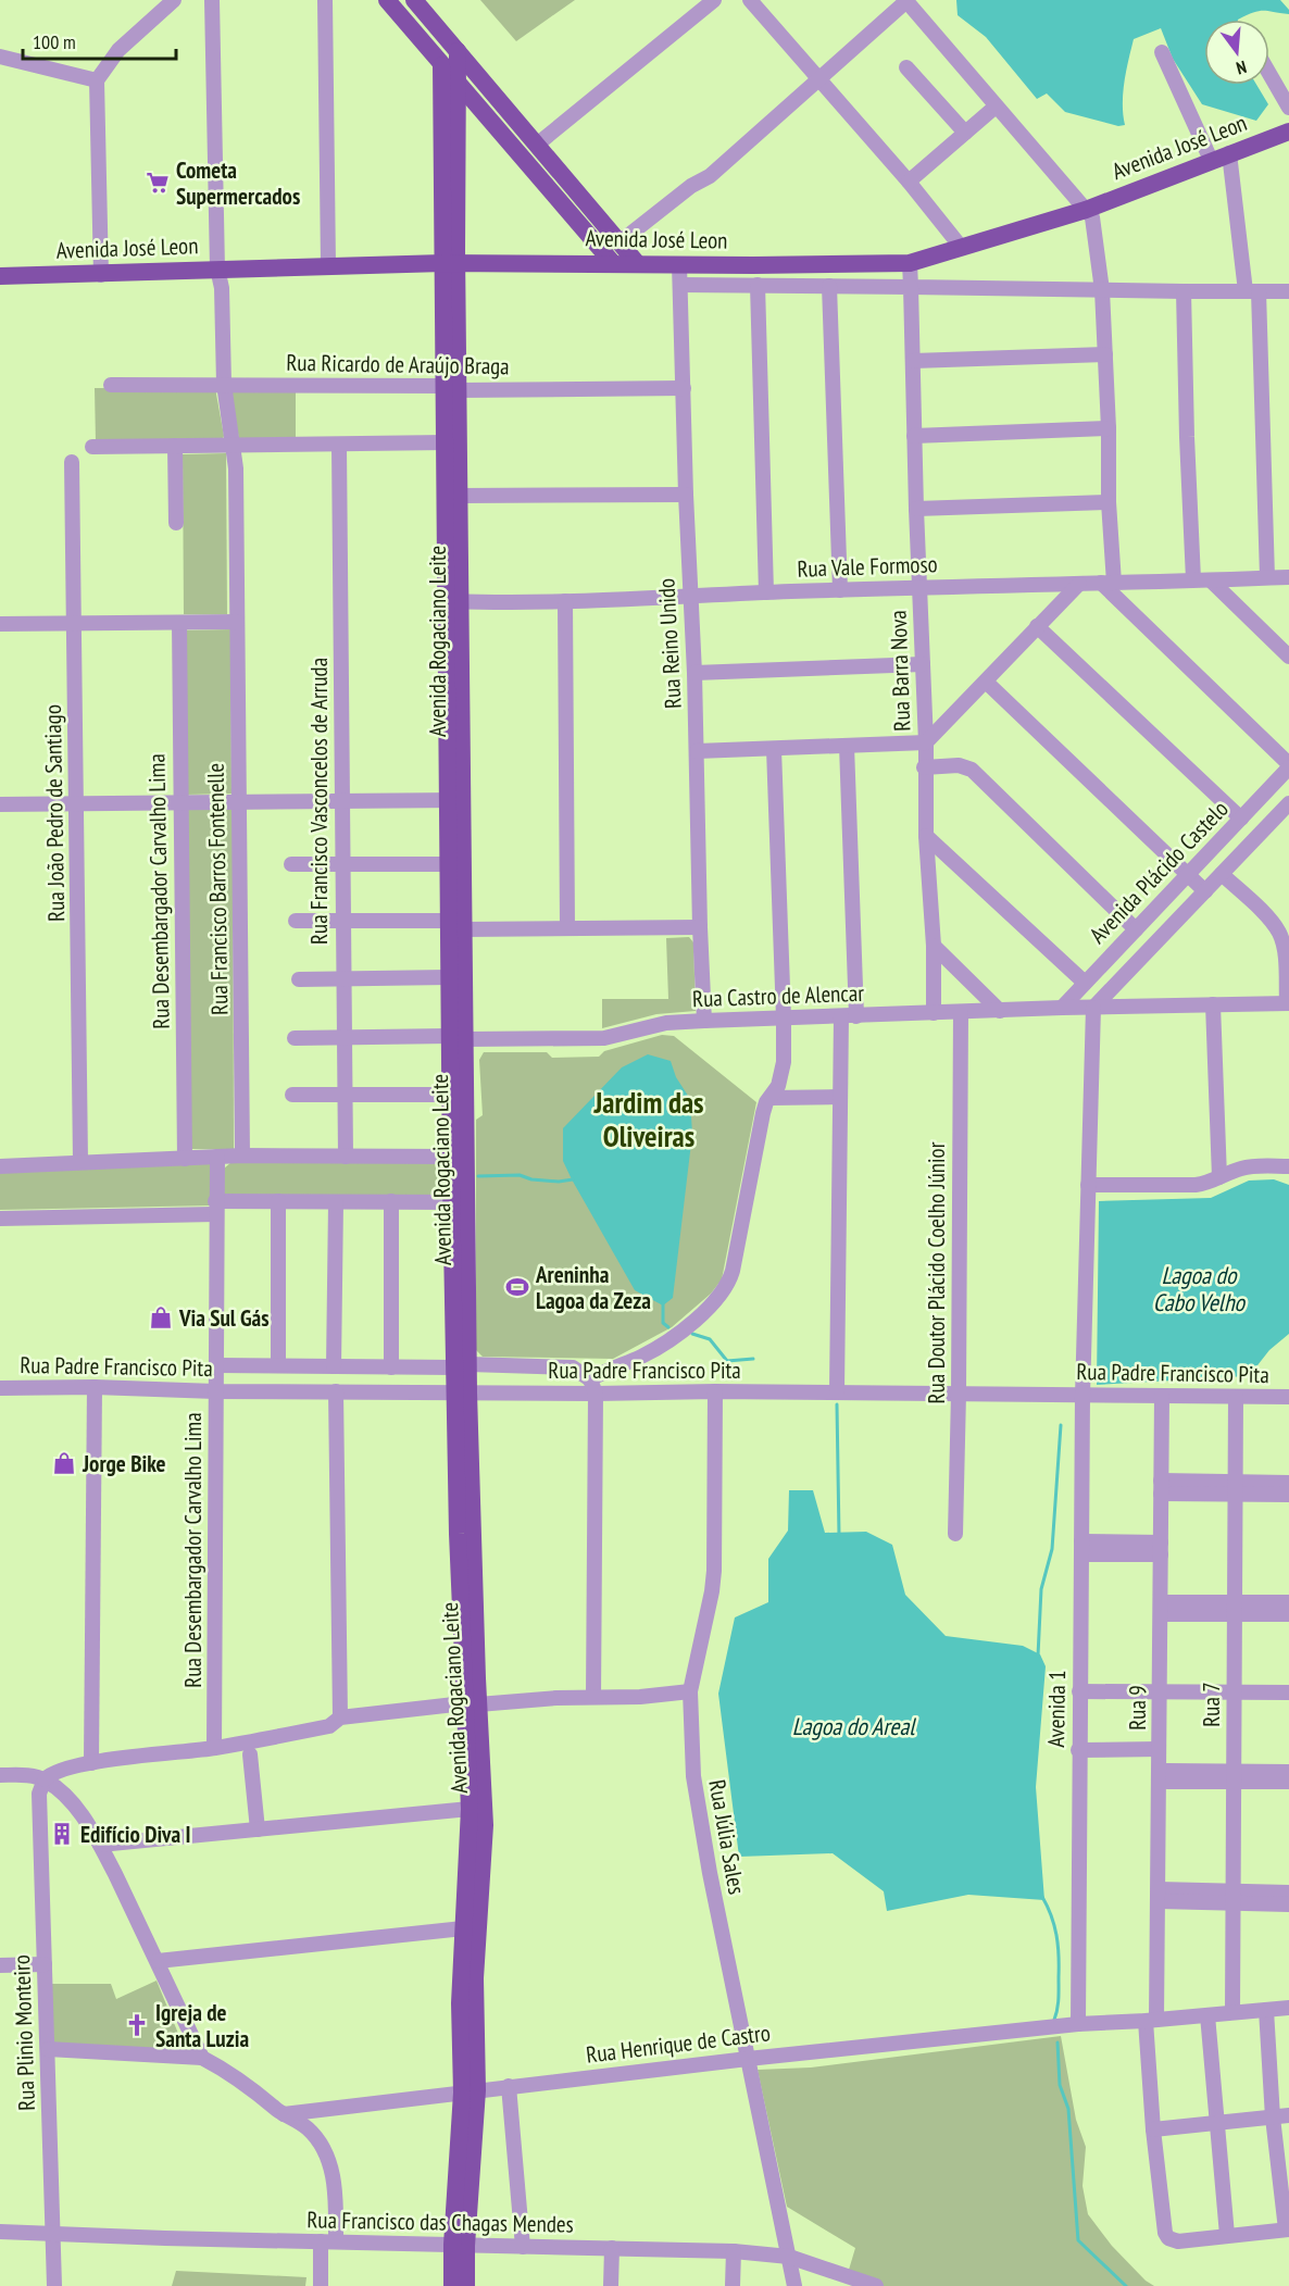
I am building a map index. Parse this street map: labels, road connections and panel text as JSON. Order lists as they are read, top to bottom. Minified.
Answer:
{"streets":{"main road":["Avenida José Leon","Avenida Rogaciano Leite"],"street":["Rua Ricardo de Araújo Braga","Rua Vale Formoso","Rua Reino Unido","Rua Barra Nova","Rua Francisco Vasconcelos de Arruda","Rua João Pedro de Santiago","Avenida Plácido Castelo","Rua Francisco Barros Fontenelle","Rua Desembargador Carvalho Lima","Rua Castro de Alencar","Rua Doutor Plácido Coelho Júnior","Rua Padre Francisco Pita","Rua 7","Rua 9","Avenida 1","Rua Júlia Sales","Rua Plinio Monteiro","Rua Henrique de Castro","Rua Francisco das Chagas Mendes"]},"crossings":[["Avenida José Leon","Avenida Rogaciano Leite"],["Avenida José Leon","Rua Reino Unido"],["Avenida José Leon","Rua Barra Nova"],["Avenida José Leon","Rua Francisco Barros Fontenelle"],["Rua Ricardo de Araújo Braga","Avenida Rogaciano Leite"],["Rua Ricardo de Araújo Braga","Rua Reino Unido"],["Rua Ricardo de Araújo Braga","Rua Francisco Barros Fontenelle"],["Rua Vale Formoso","Avenida Rogaciano Leite"],["Rua Vale Formoso","Rua Reino Unido"],["Rua Vale Formoso","Rua Barra Nova"],["Avenida Rogaciano Leite","Rua Castro de Alencar"],["Avenida Rogaciano Leite","Rua Padre Francisco Pita"],["Avenida Rogaciano Leite","Rua Henrique de Castro"],["Avenida Rogaciano Leite","Rua Francisco das Chagas Mendes"],["Rua Reino Unido","Rua Castro de Alencar"],["Rua Barra Nova","Rua Castro de Alencar"],["Rua Francisco Vasconcelos de Arruda","Rua Castro de Alencar"],["Avenida Plácido Castelo","Rua Castro de Alencar"],["Avenida Plácido Castelo","Avenida 1"],["Rua Desembargador Carvalho Lima","Rua Padre Francisco Pita"],["Rua Castro de Alencar","Rua Doutor Plácido Coelho Júnior"],["Rua Castro de Alencar","Avenida 1"],["Rua Doutor Plácido Coelho Júnior","Rua Padre Francisco Pita"],["Rua Padre Francisco Pita","Rua 7"],["Rua Padre Francisco Pita","Rua 9"],["Rua Padre Francisco Pita","Avenida 1"],["Rua Padre Francisco Pita","Rua Júlia Sales"],["Rua 7","Rua Henrique de Castro"],["Rua 9","Rua Henrique de Castro"],["Avenida 1","Rua Henrique de Castro"],["Rua Júlia Sales","Rua Henrique de Castro"],["Rua Júlia Sales","Rua Francisco das Chagas Mendes"],["Rua Plinio Monteiro","Rua Francisco das Chagas Mendes"]],"districts":["Jardim das Oliveiras"],"water":["Lagoa do Cabo Velho","Lagoa do Areal"],"places":{"supermarket":["Cometa Supermercados"],"sports":["Areninha Lagoa da Zeza"],"shop":["Via Sul Gás","Jorge Bike"],"building":["Edifício Diva I"],"church":["Igreja de Santa Luzia"]},"scale_bar":"100 m","north":"bottom"}
